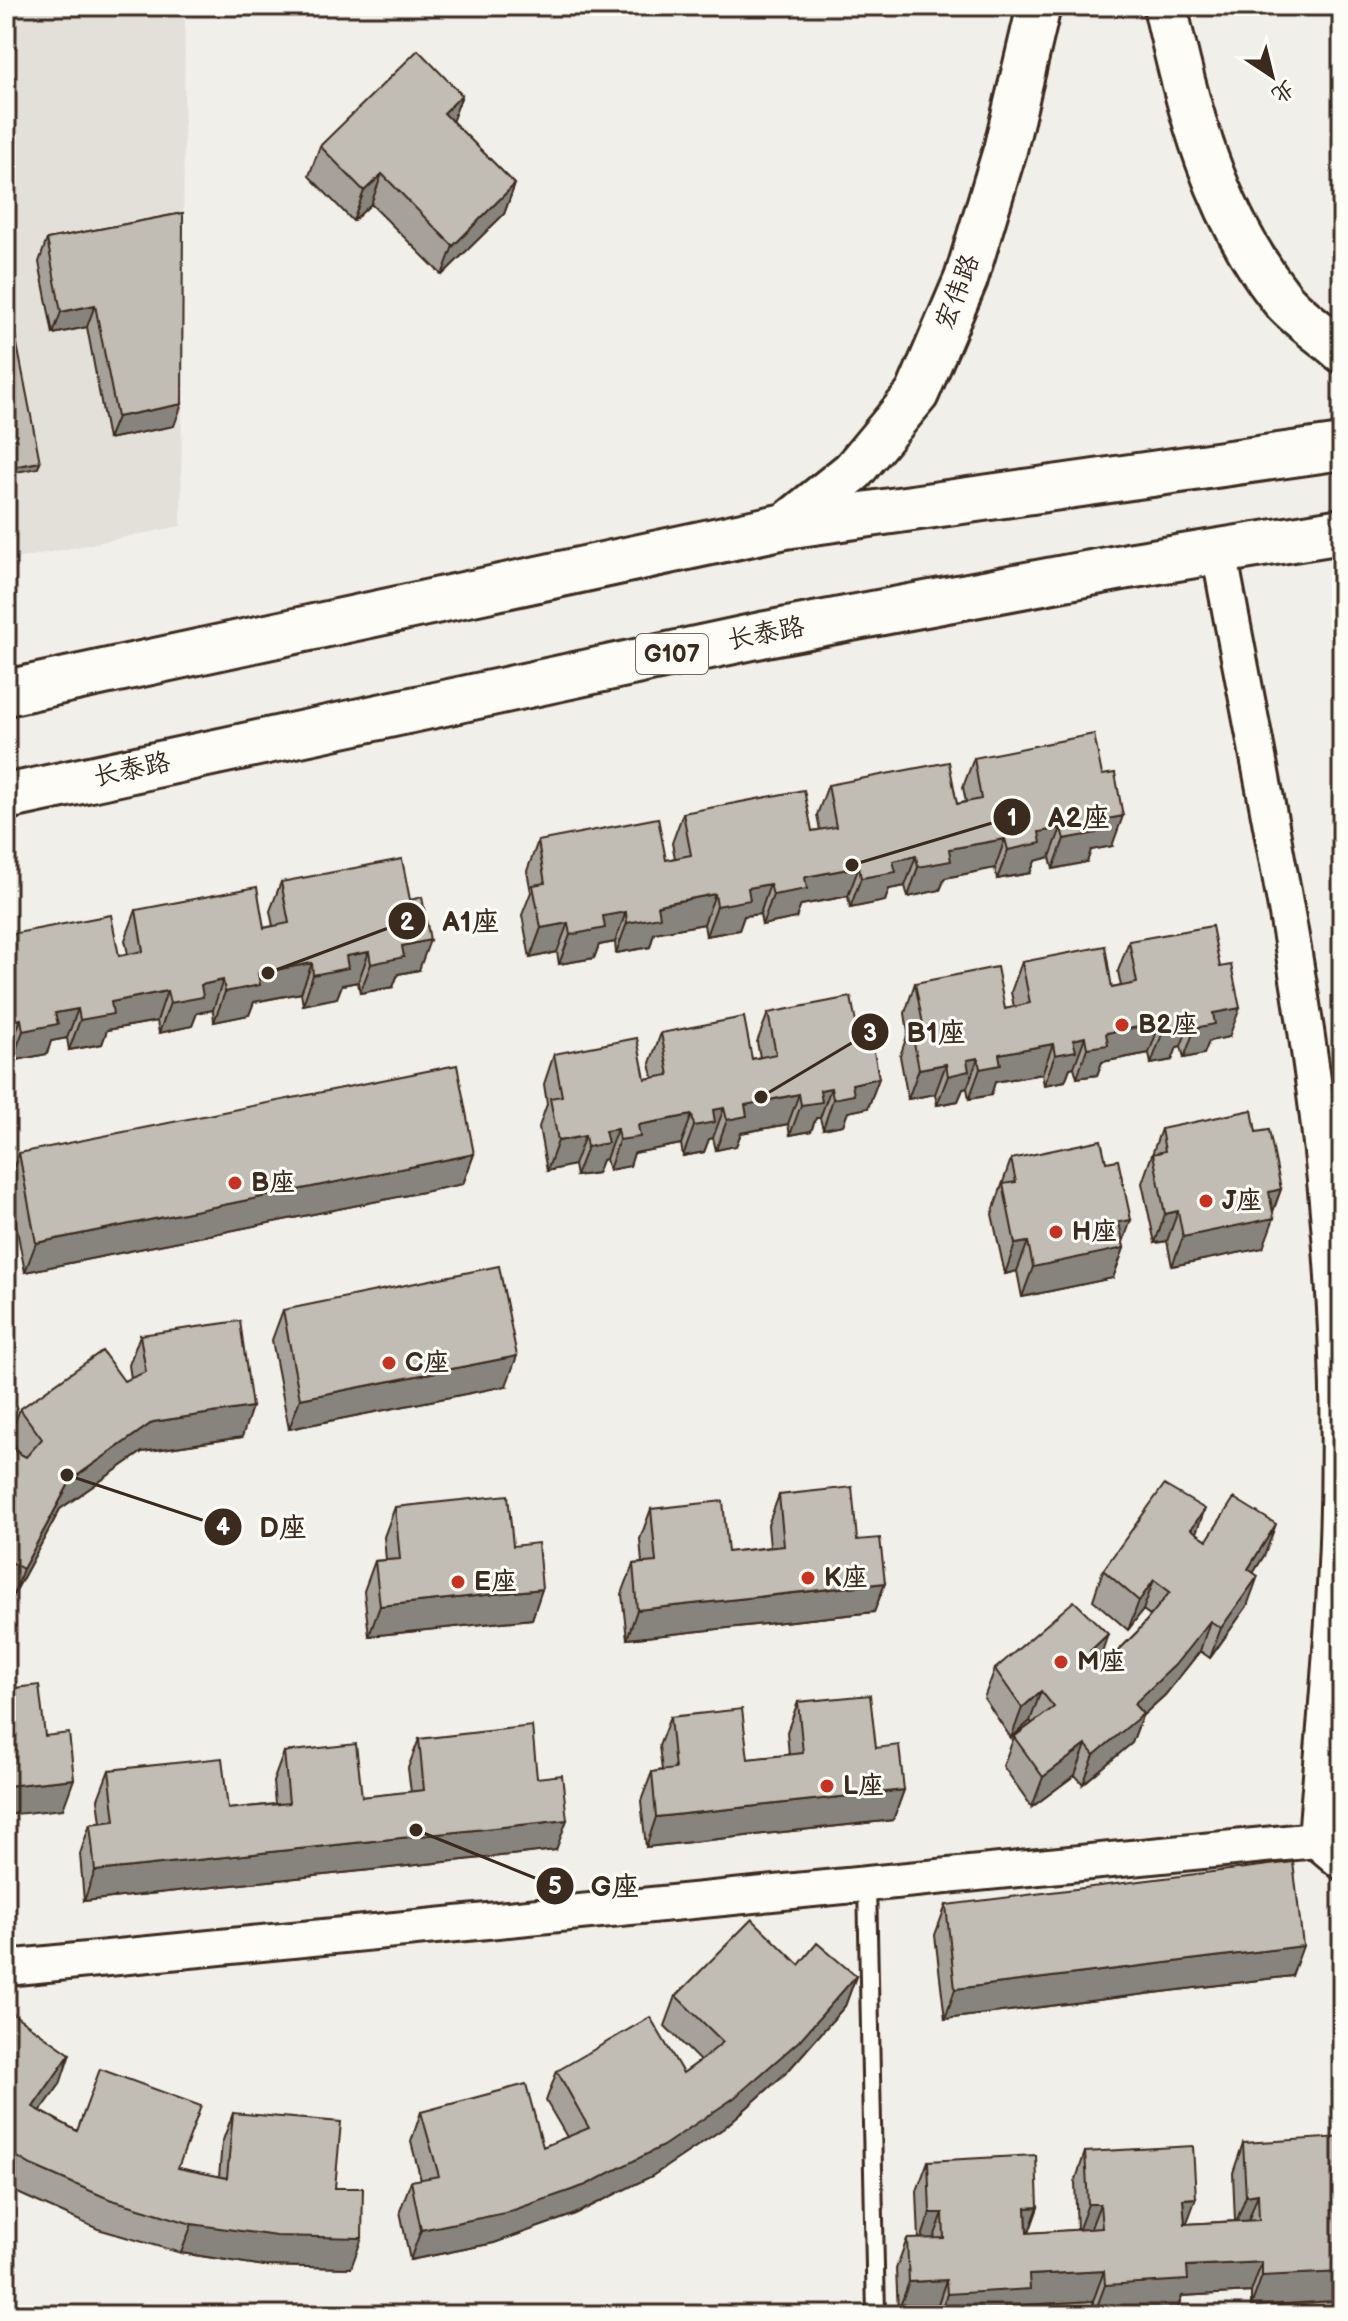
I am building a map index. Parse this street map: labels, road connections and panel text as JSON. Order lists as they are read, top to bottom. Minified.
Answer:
{"streets":{"highway":["长泰路","G107"],"street":["宏伟路"]},"places":["A2座","A1座","B2座","B1座","B座","J座","H座","C座","D座","K座","E座","M座","L座","G座"],"north":"bottom right"}
